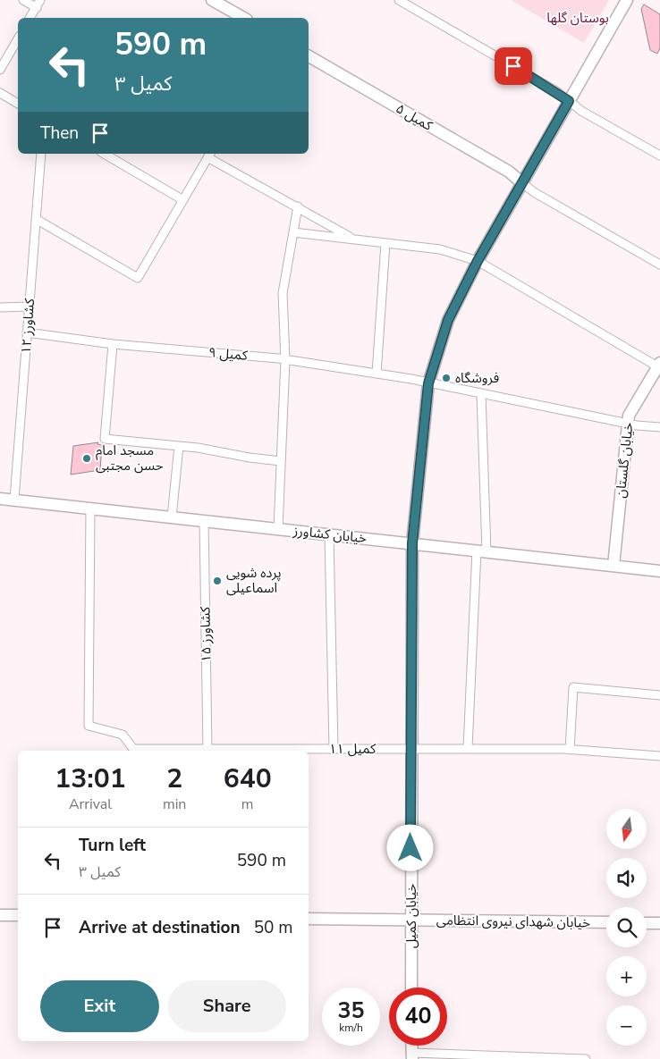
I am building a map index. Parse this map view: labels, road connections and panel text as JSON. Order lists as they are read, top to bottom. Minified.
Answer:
{"streets":{"street":["کمیل ۵","کشاورز ۱۲","کمیل ۹","خیابان گلستان","خیابان کشاورز","کشاورز ۱۵","کمیل ۱۱","خیابان کمیل","خیابان شهدای نیروی انتظامی"]},"crossings":[["کمیل ۵","خیابان کمیل"],["کشاورز ۱۲","کمیل ۹"],["کشاورز ۱۲","خیابان کشاورز"],["کمیل ۹","خیابان گلستان"],["کمیل ۹","خیابان کمیل"],["خیابان گلستان","خیابان کشاورز"],["خیابان کشاورز","کشاورز ۱۵"],["خیابان کشاورز","کمیل ۱۱"],["خیابان کشاورز","خیابان کمیل"],["کشاورز ۱۵","کمیل ۱۱"],["کمیل ۱۱","خیابان کمیل"],["خیابان کمیل","خیابان شهدای نیروی انتظامی"]],"parks":["بوستان گلها"],"places":["فروشگاه","مسجد امام حسن مجتبی","پرده شویی اسماعیلی"],"north":"bottom","page":{"turn":["590 m","کمیل ۳"],"then":"Then","eta":["13:01","Arrival","2","min","640","m"],"map_buttons":["+","−"],"list":[{"name":"Turn left","note":"کمیل ۳","value":"590 m"},{"name":"Arrive at destination","value":"50 m"}],"buttons":["Exit","Share"],"speed":"35 km/h","limit":"40"}}
